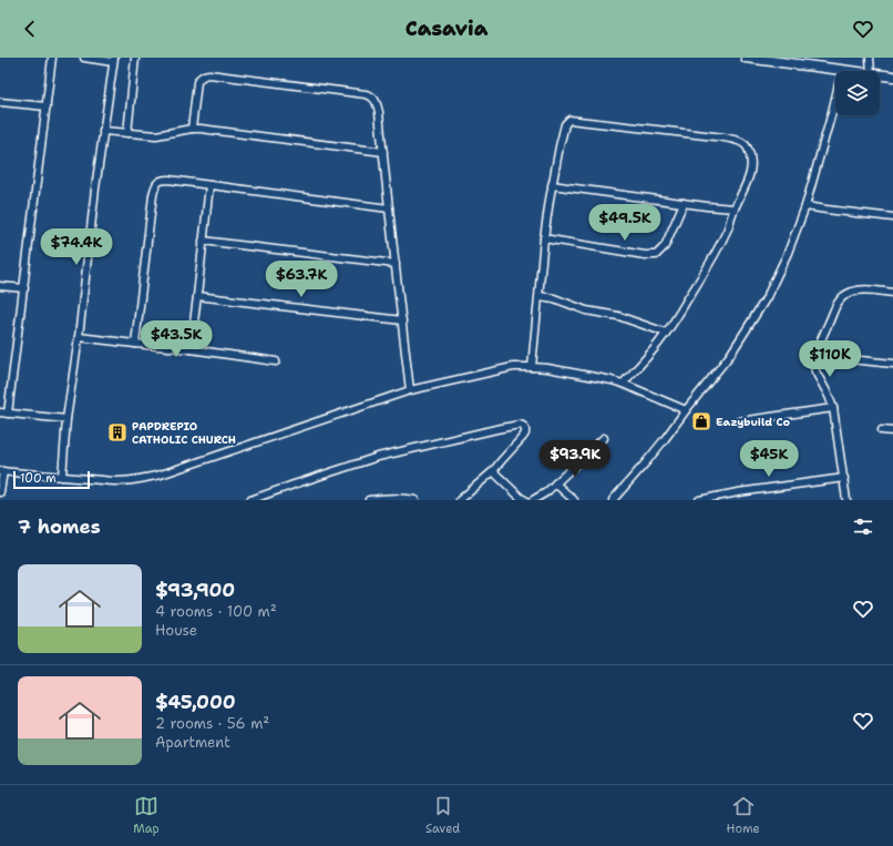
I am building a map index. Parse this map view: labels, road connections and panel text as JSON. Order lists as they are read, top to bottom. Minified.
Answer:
{"places":{"shop":["Eazybuild Co"],"building":["PAPDREPIO CATHOLIC CHURCH"]},"scale_bar":"100 m","page":{"header":"Casavia","price":["$49.5K","$74.4K","$63.7K","$43.5K","$110K","$93.9K","$45K"],"scale":"100 m","heading":"7 homes","list":[{"name":"$93,900","note":"4 rooms · 100 m² · House"},{"name":"$45,000","note":"2 rooms · 56 m² · Apartment"}],"tabs":["Map","Saved","Home"]}}
